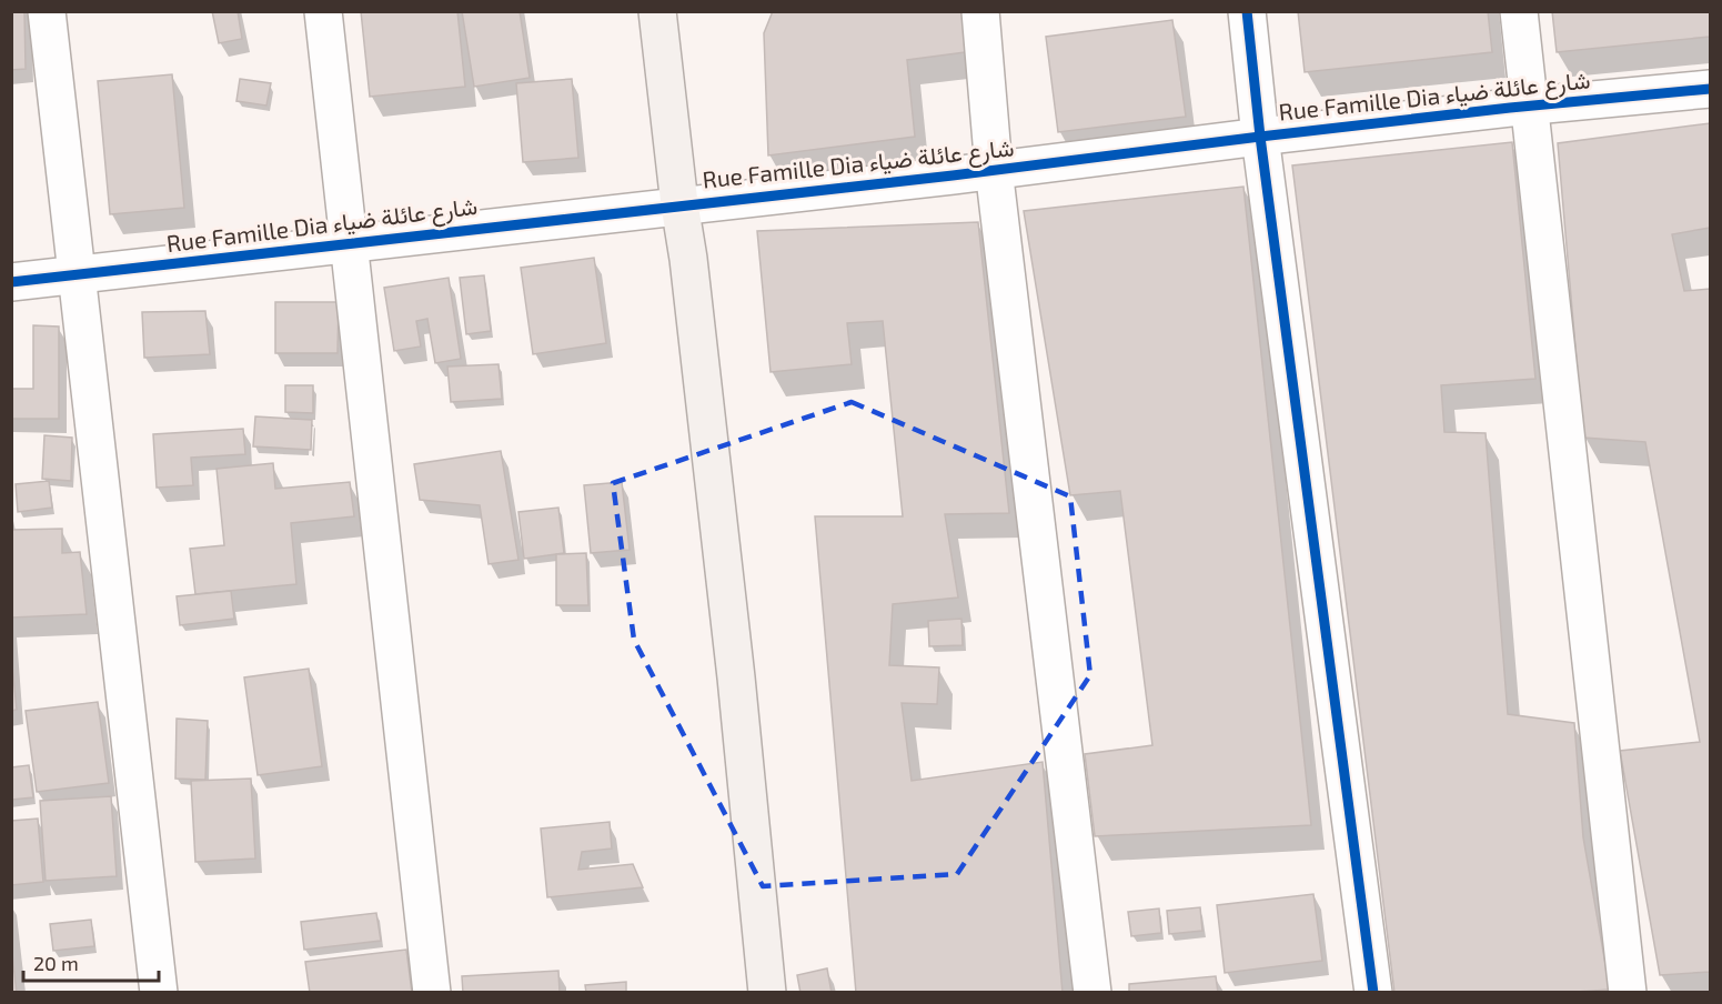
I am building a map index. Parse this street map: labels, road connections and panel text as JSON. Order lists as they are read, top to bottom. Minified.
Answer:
{"streets":{"street":["Rue Famille Dia شارع عائلة ضياء"]},"scale_bar":"20 m"}
